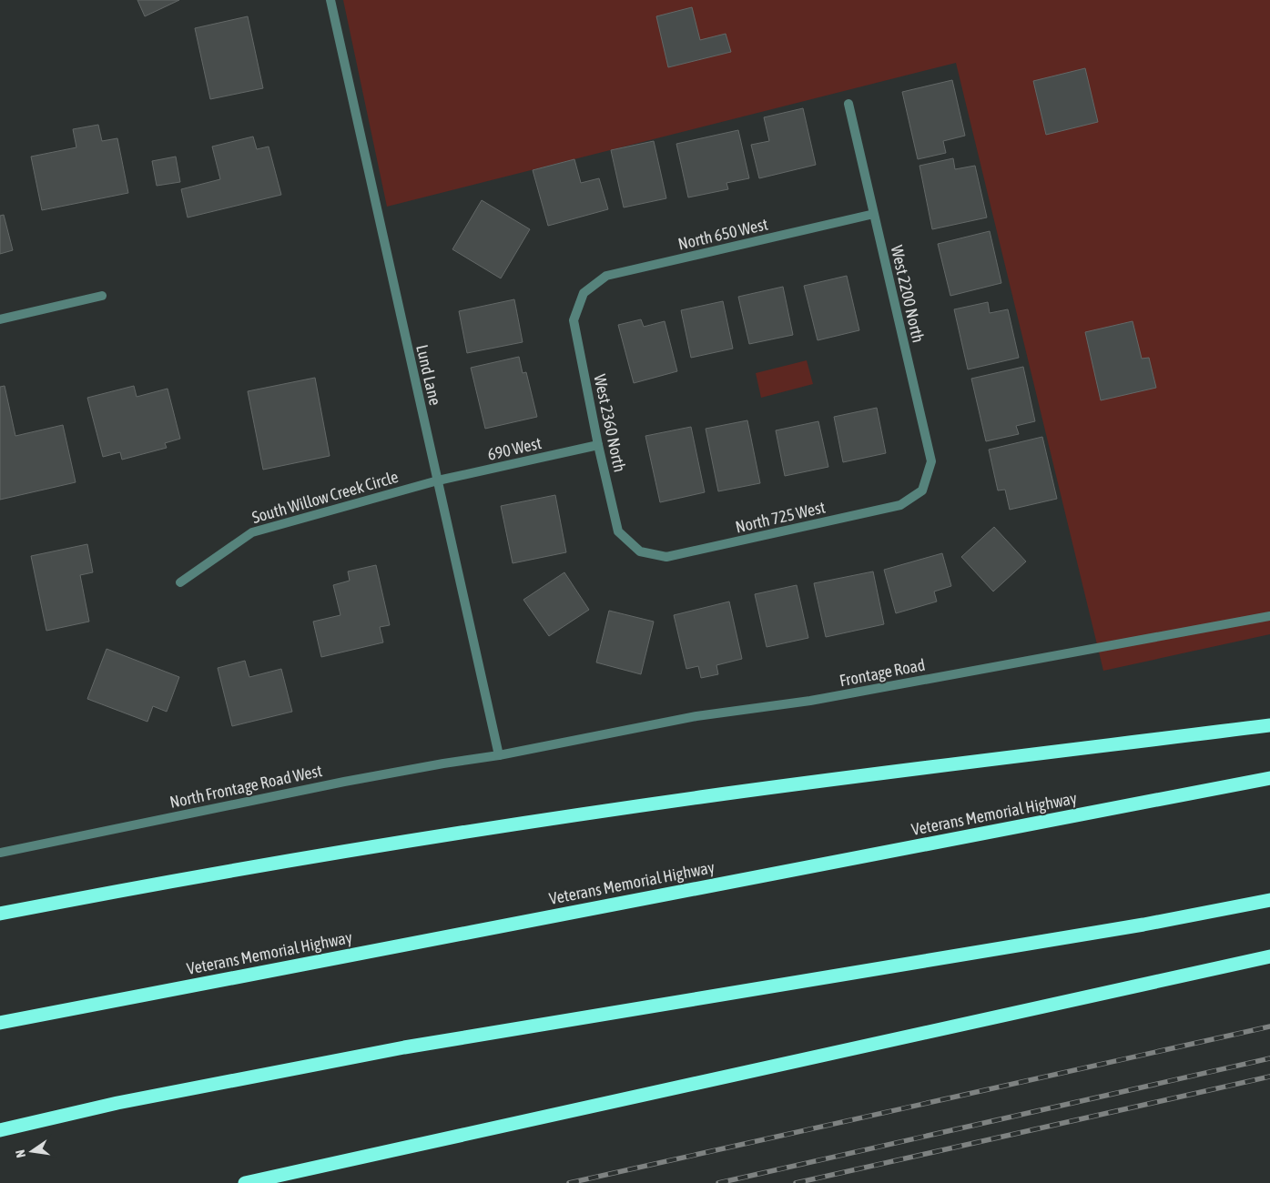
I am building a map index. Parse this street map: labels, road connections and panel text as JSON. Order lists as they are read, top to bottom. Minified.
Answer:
{"streets":{"highway":["Veterans Memorial Highway"],"street":["North 650 West","West 2200 North","Lund Lane","West 2360 North","690 West","South Willow Creek Circle","North 725 West","Frontage Road","North Frontage Road West"]},"crossings":[["North 650 West","West 2200 North"],["North 650 West","West 2360 North"],["West 2200 North","North 725 West"],["Lund Lane","690 West"],["Lund Lane","South Willow Creek Circle"],["Lund Lane","Frontage Road"],["Lund Lane","North Frontage Road West"],["West 2360 North","690 West"],["West 2360 North","North 725 West"],["690 West","South Willow Creek Circle"],["Frontage Road","North Frontage Road West"]],"north":"left"}
